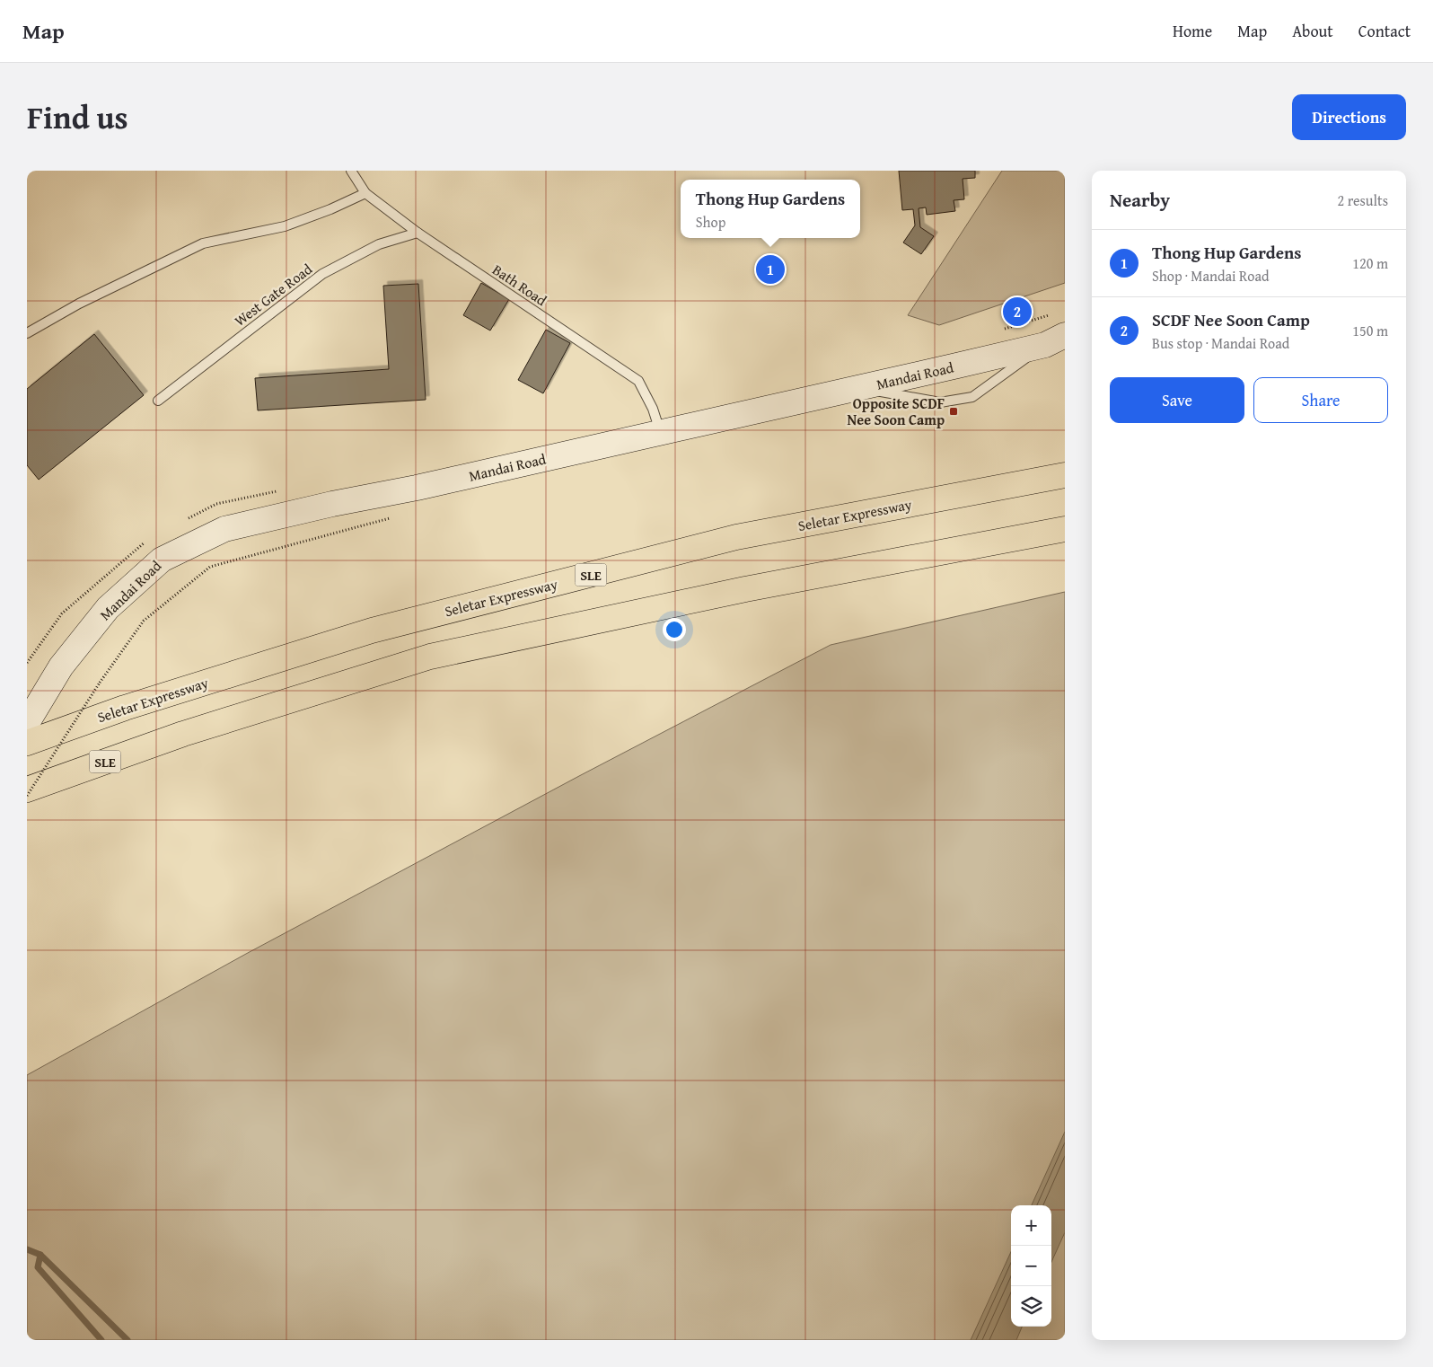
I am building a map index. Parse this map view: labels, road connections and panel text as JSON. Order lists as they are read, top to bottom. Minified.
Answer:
{"streets":{"highway":["Seletar Expressway","SLE"],"main road":["Mandai Road"],"lane":["Bath Road","West Gate Road"]},"crossings":[["Bath Road","West Gate Road"],["Bath Road","Mandai Road"]],"places":{"transit":["Opposite SCDF Nee Soon Camp"]},"page":{"header":"Map","nav":["Home","Map","About","Contact"],"title":"Find us","buttons":["Directions",["Save","Share"]],"heading":["Nearby","2 results"],"popup":["Thong Hup Gardens","Shop"],"list":[{"mark":"1","name":"Thong Hup Gardens","note":"Shop · Mandai Road","value":"120 m"},{"mark":"2","name":"SCDF Nee Soon Camp","note":"Bus stop · Mandai Road","value":"150 m"}],"pins":["1","2"],"map_buttons":["+","−"]}}
